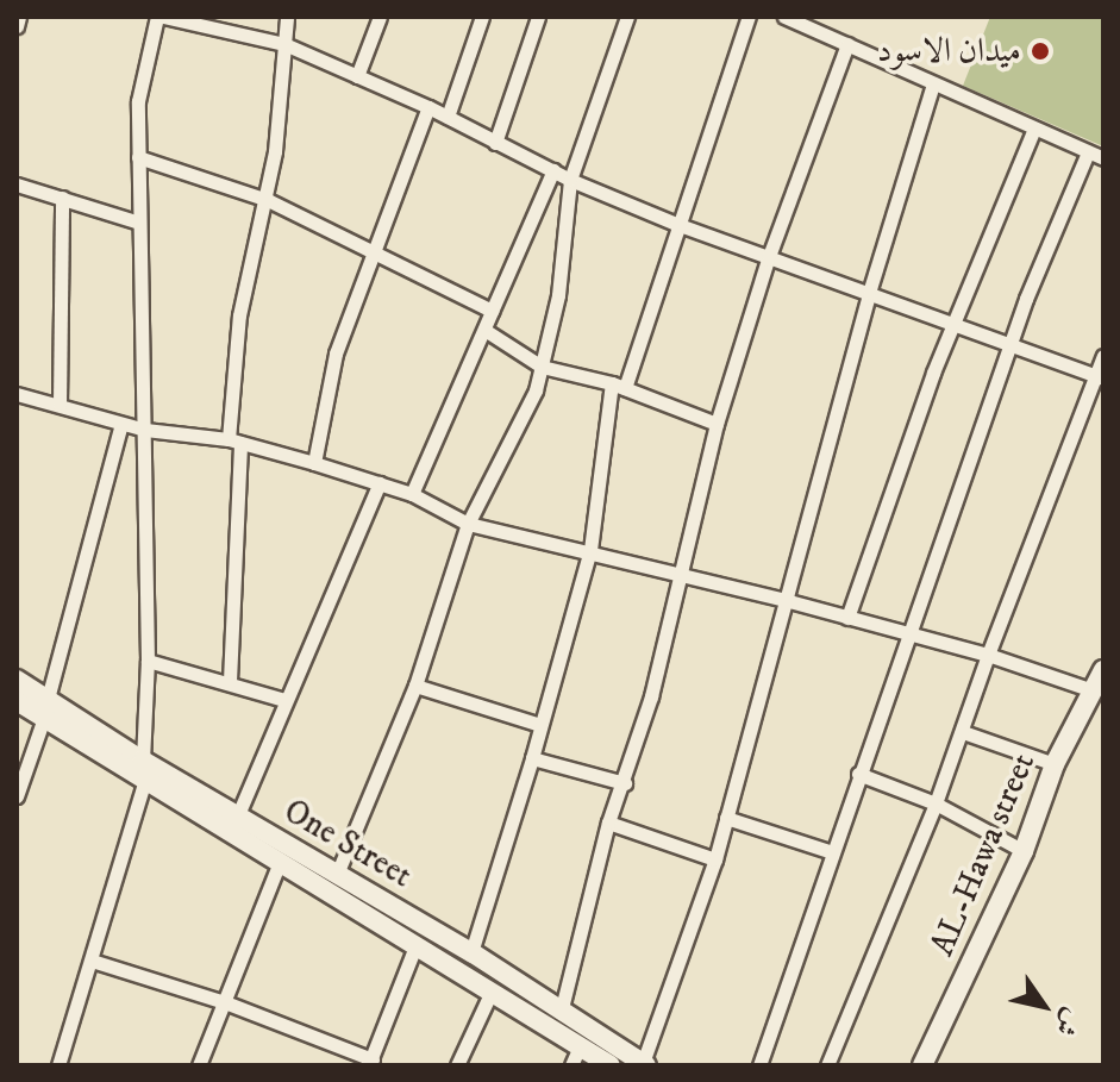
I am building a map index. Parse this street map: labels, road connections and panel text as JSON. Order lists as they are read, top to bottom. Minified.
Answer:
{"streets":{"street":["One Street","AL-Hawa street"]},"places":["ميدان الاسود"],"north":"bottom right"}
